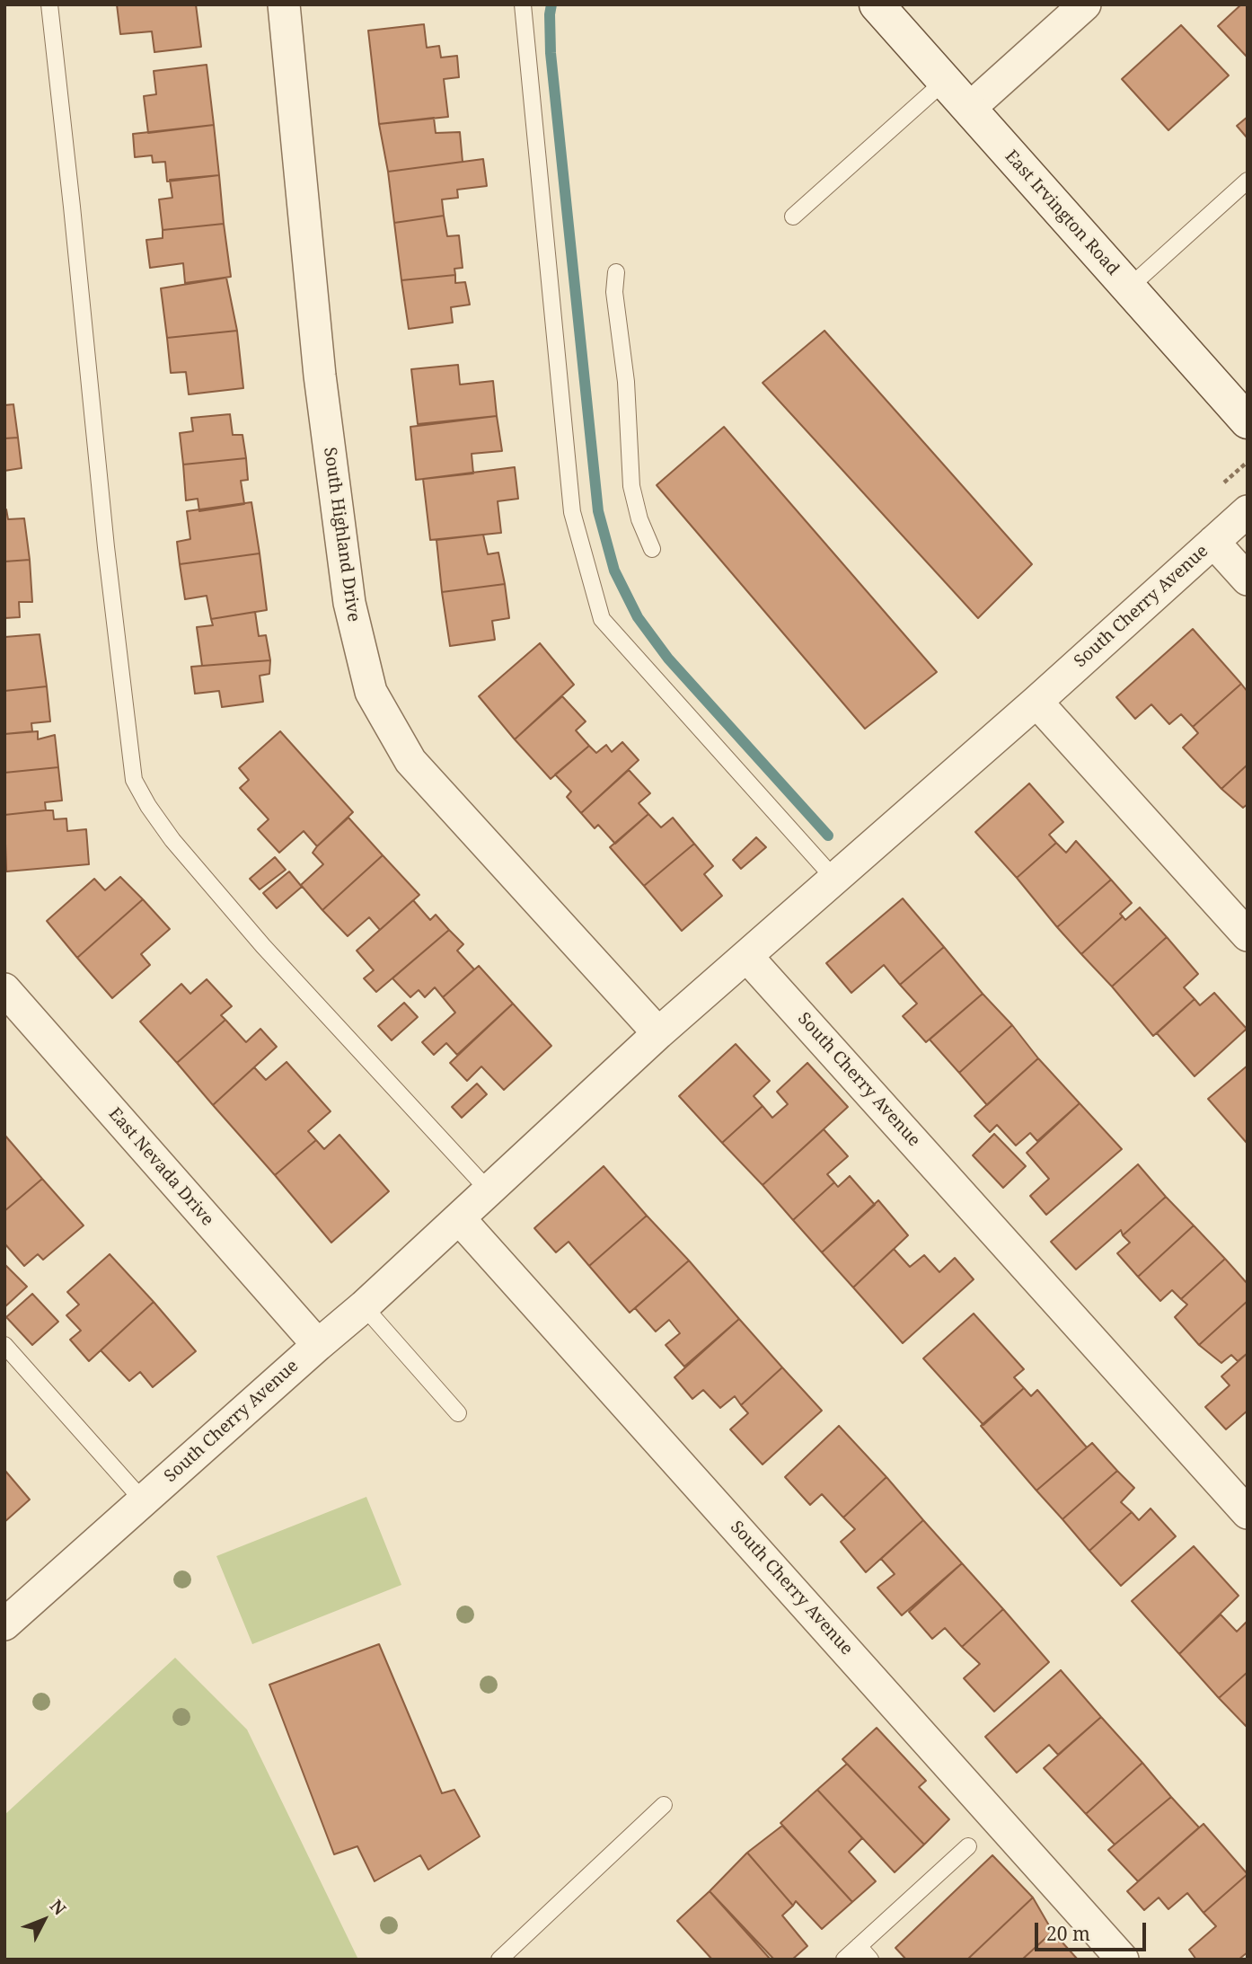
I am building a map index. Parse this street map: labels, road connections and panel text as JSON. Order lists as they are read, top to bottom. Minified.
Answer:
{"streets":{"main road":["East Irvington Road"],"street":["South Highland Drive","South Cherry Avenue","East Nevada Drive"]},"crossings":[["South Highland Drive","South Cherry Avenue"],["South Cherry Avenue","East Nevada Drive"]],"scale_bar":"20 m","north":"top right"}
